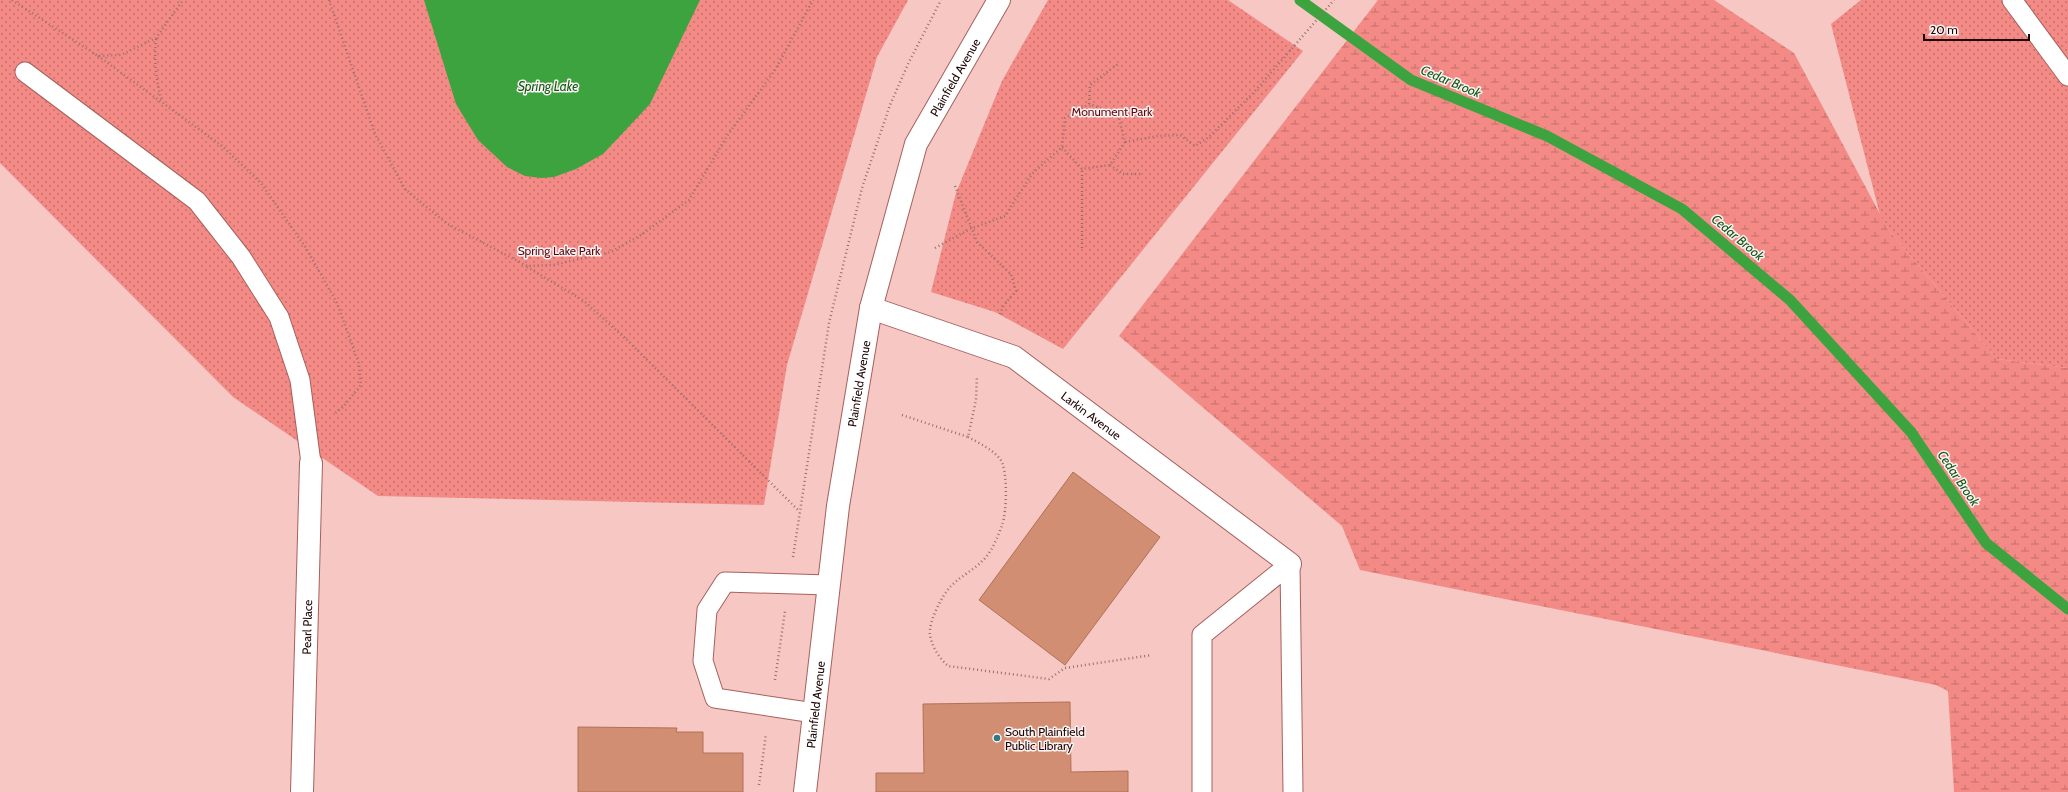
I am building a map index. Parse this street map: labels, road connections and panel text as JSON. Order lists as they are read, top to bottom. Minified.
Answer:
{"streets":{"street":["Plainfield Avenue","Larkin Avenue","Pearl Place"]},"crossings":[["Plainfield Avenue","Larkin Avenue"]],"water":["Cedar Brook","Spring Lake"],"parks":["Monument Park","Spring Lake Park"],"places":["South Plainfield Public Library"],"scale_bar":"20 m"}
